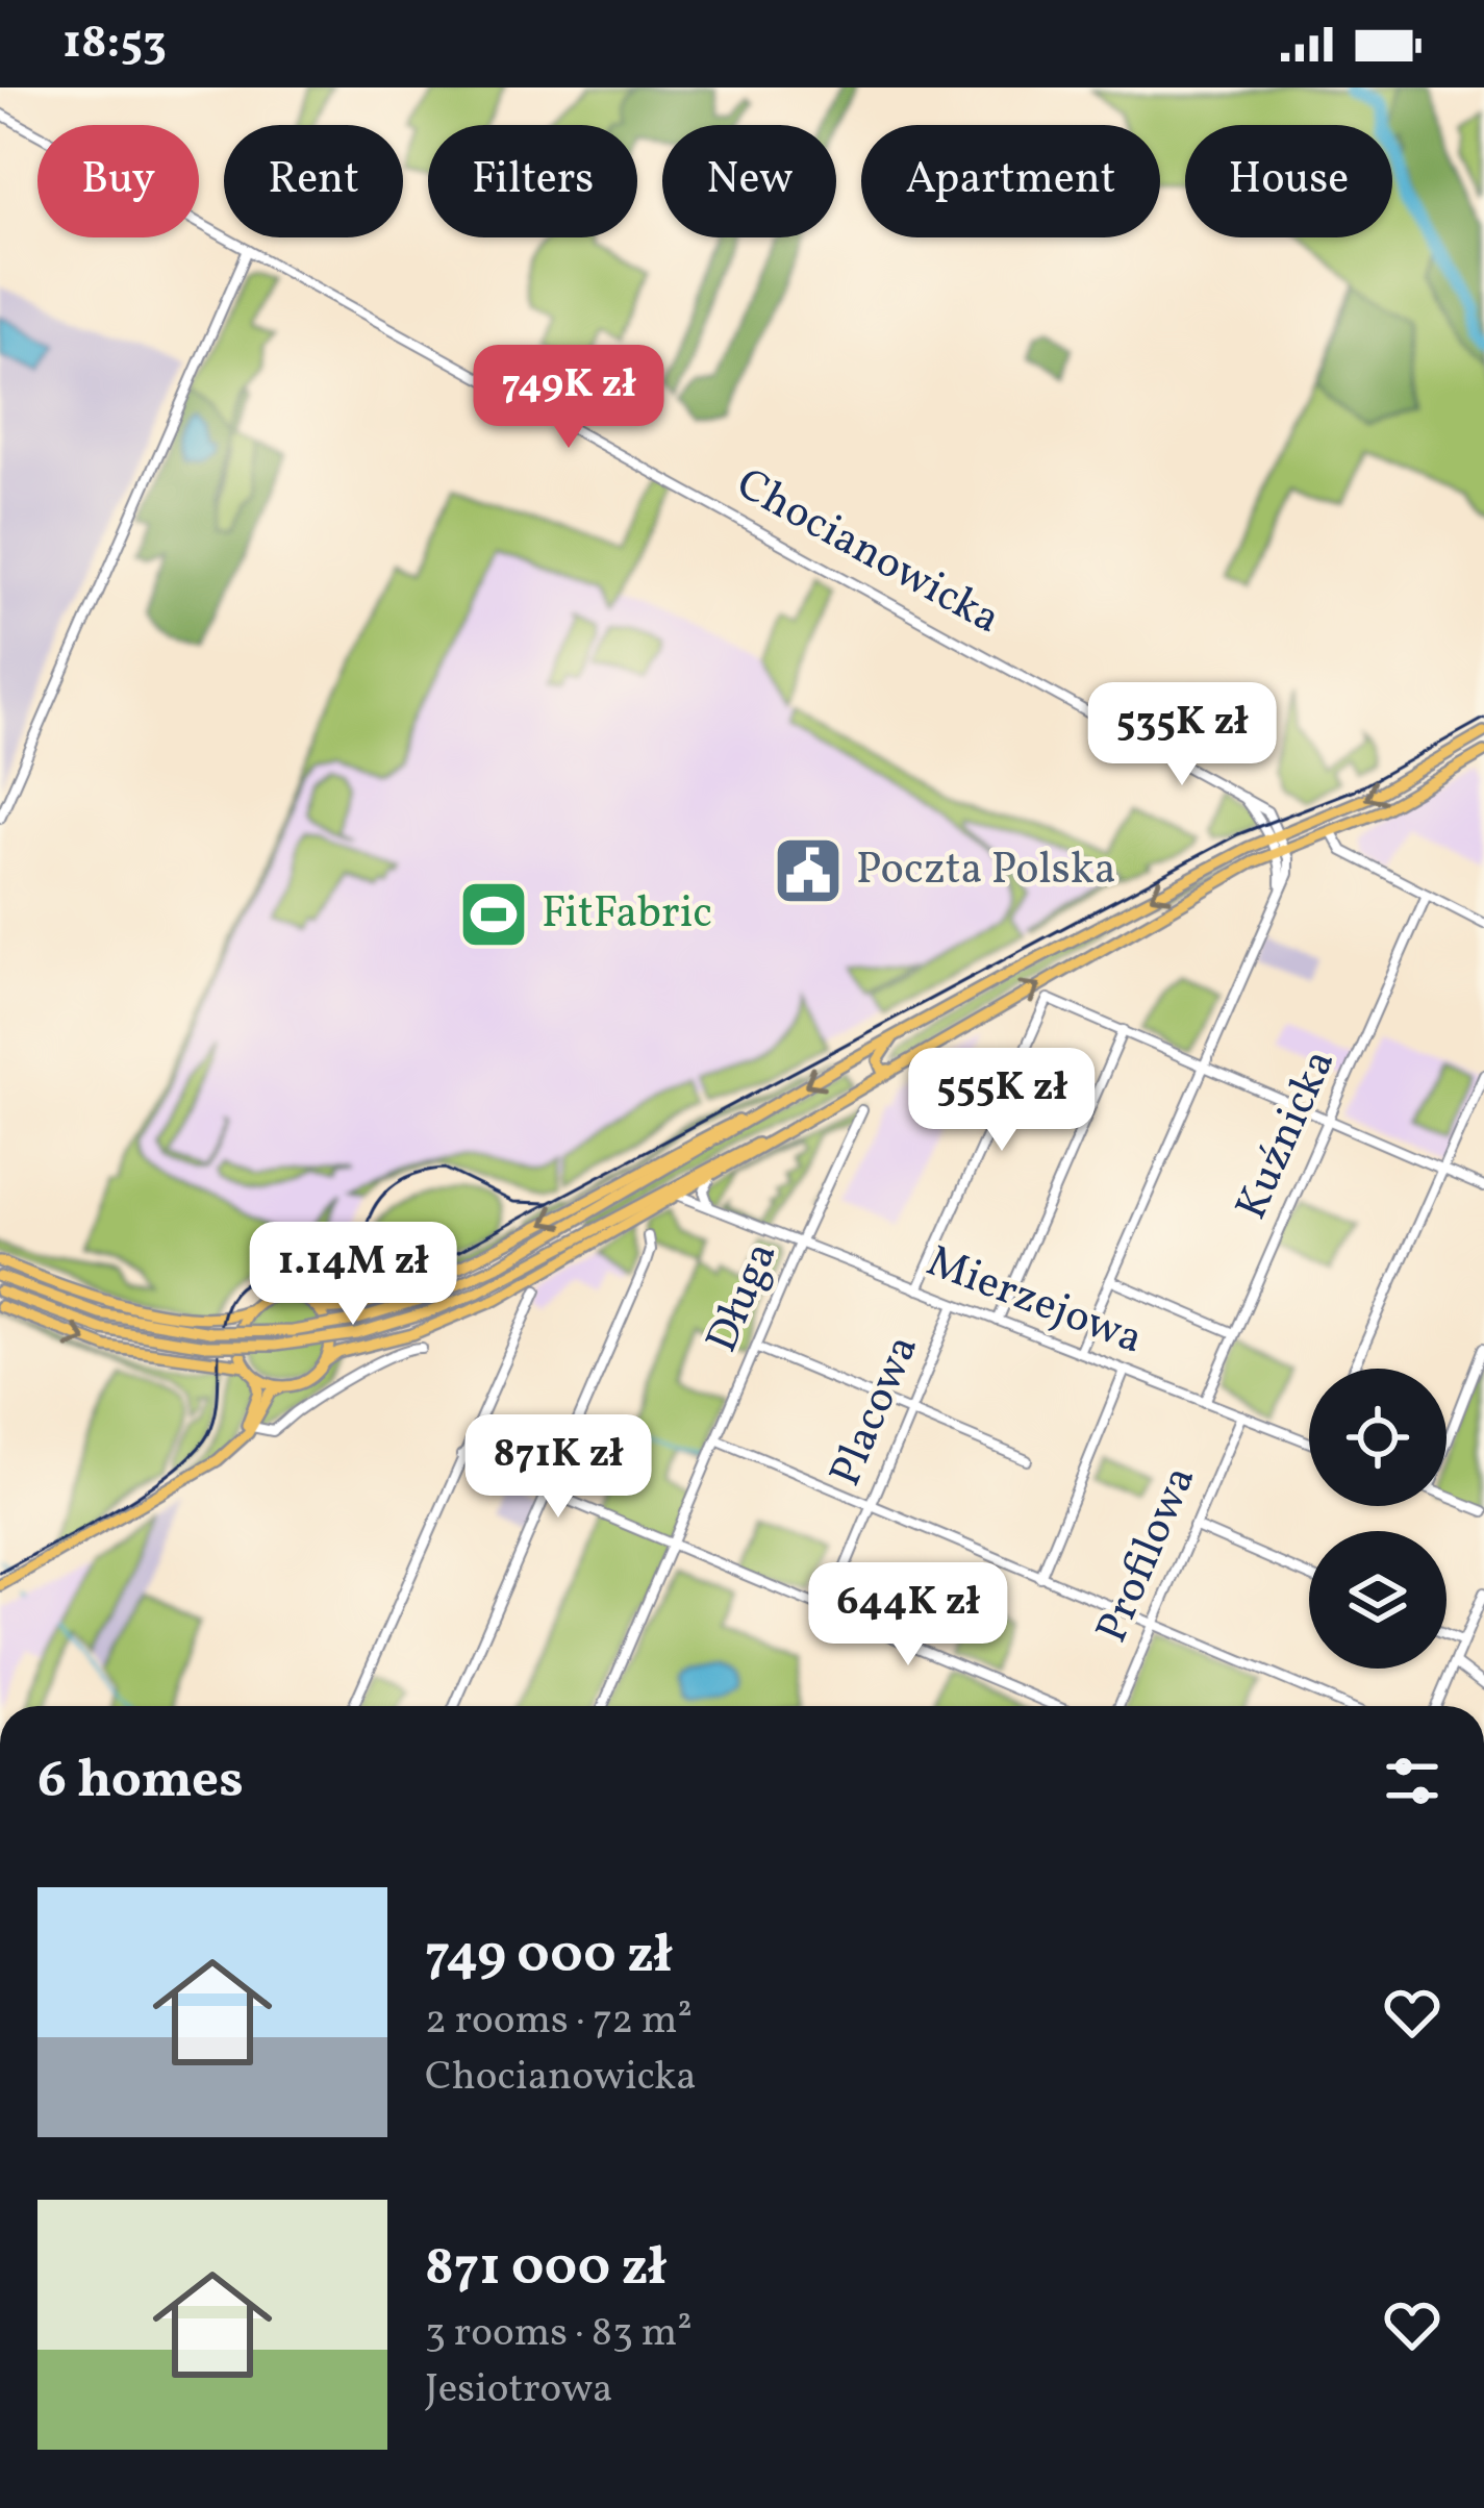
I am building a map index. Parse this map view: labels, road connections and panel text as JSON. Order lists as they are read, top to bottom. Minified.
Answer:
{"streets":{"street":["Chocianowicka","Kuźnicka","Długa","Mierzejowa","Placowa","Profilowa"]},"crossings":[["Kuźnicka","Mierzejowa"],["Długa","Mierzejowa"],["Mierzejowa","Placowa"],["Mierzejowa","Profilowa"]],"places":{"public building":["Poczta Polska"],"sports":["FitFabric"]},"page":{"status":"18:53","chip":["Buy","Rent","Filters","New","Apartment","House"],"price":["749K zł","535K zł","555K zł","1.14M zł","871K zł","644K zł"],"heading":"6 homes","list":[{"name":"749 000 zł","note":"2 rooms · 72 m² · Chocianowicka"},{"name":"871 000 zł","note":"3 rooms · 83 m² · Jesiotrowa"}]}}
